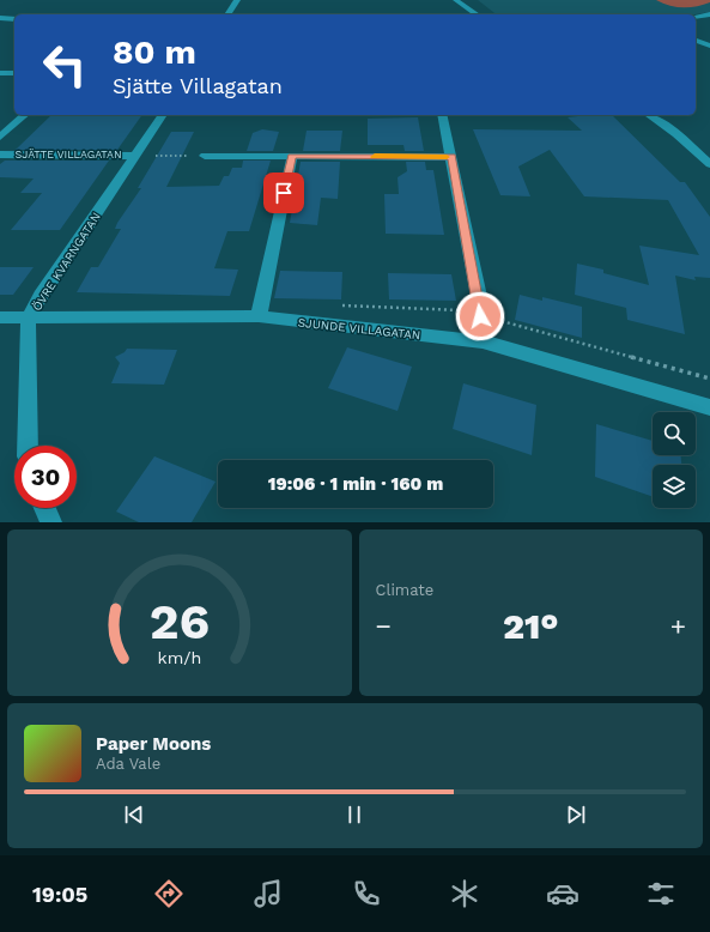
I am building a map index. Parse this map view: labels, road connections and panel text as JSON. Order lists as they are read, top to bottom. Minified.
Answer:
{"streets":{"street":["SJÄTTE VILLAGATAN","ÖVRE KVARNGATAN","SJUNDE VILLAGATAN"]},"crossings":[["SJÄTTE VILLAGATAN","ÖVRE KVARNGATAN"],["ÖVRE KVARNGATAN","SJUNDE VILLAGATAN"]],"page":{"turn":["80 m","Sjätte Villagatan"],"limit":"30","trip":"19:06 · 1 min · 160 m","tile":"Climate","heat":["−","21°","+"],"song":["Paper Moons","Ada Vale"],"tabs":"19:05","gauge":["26","km/h"]}}
